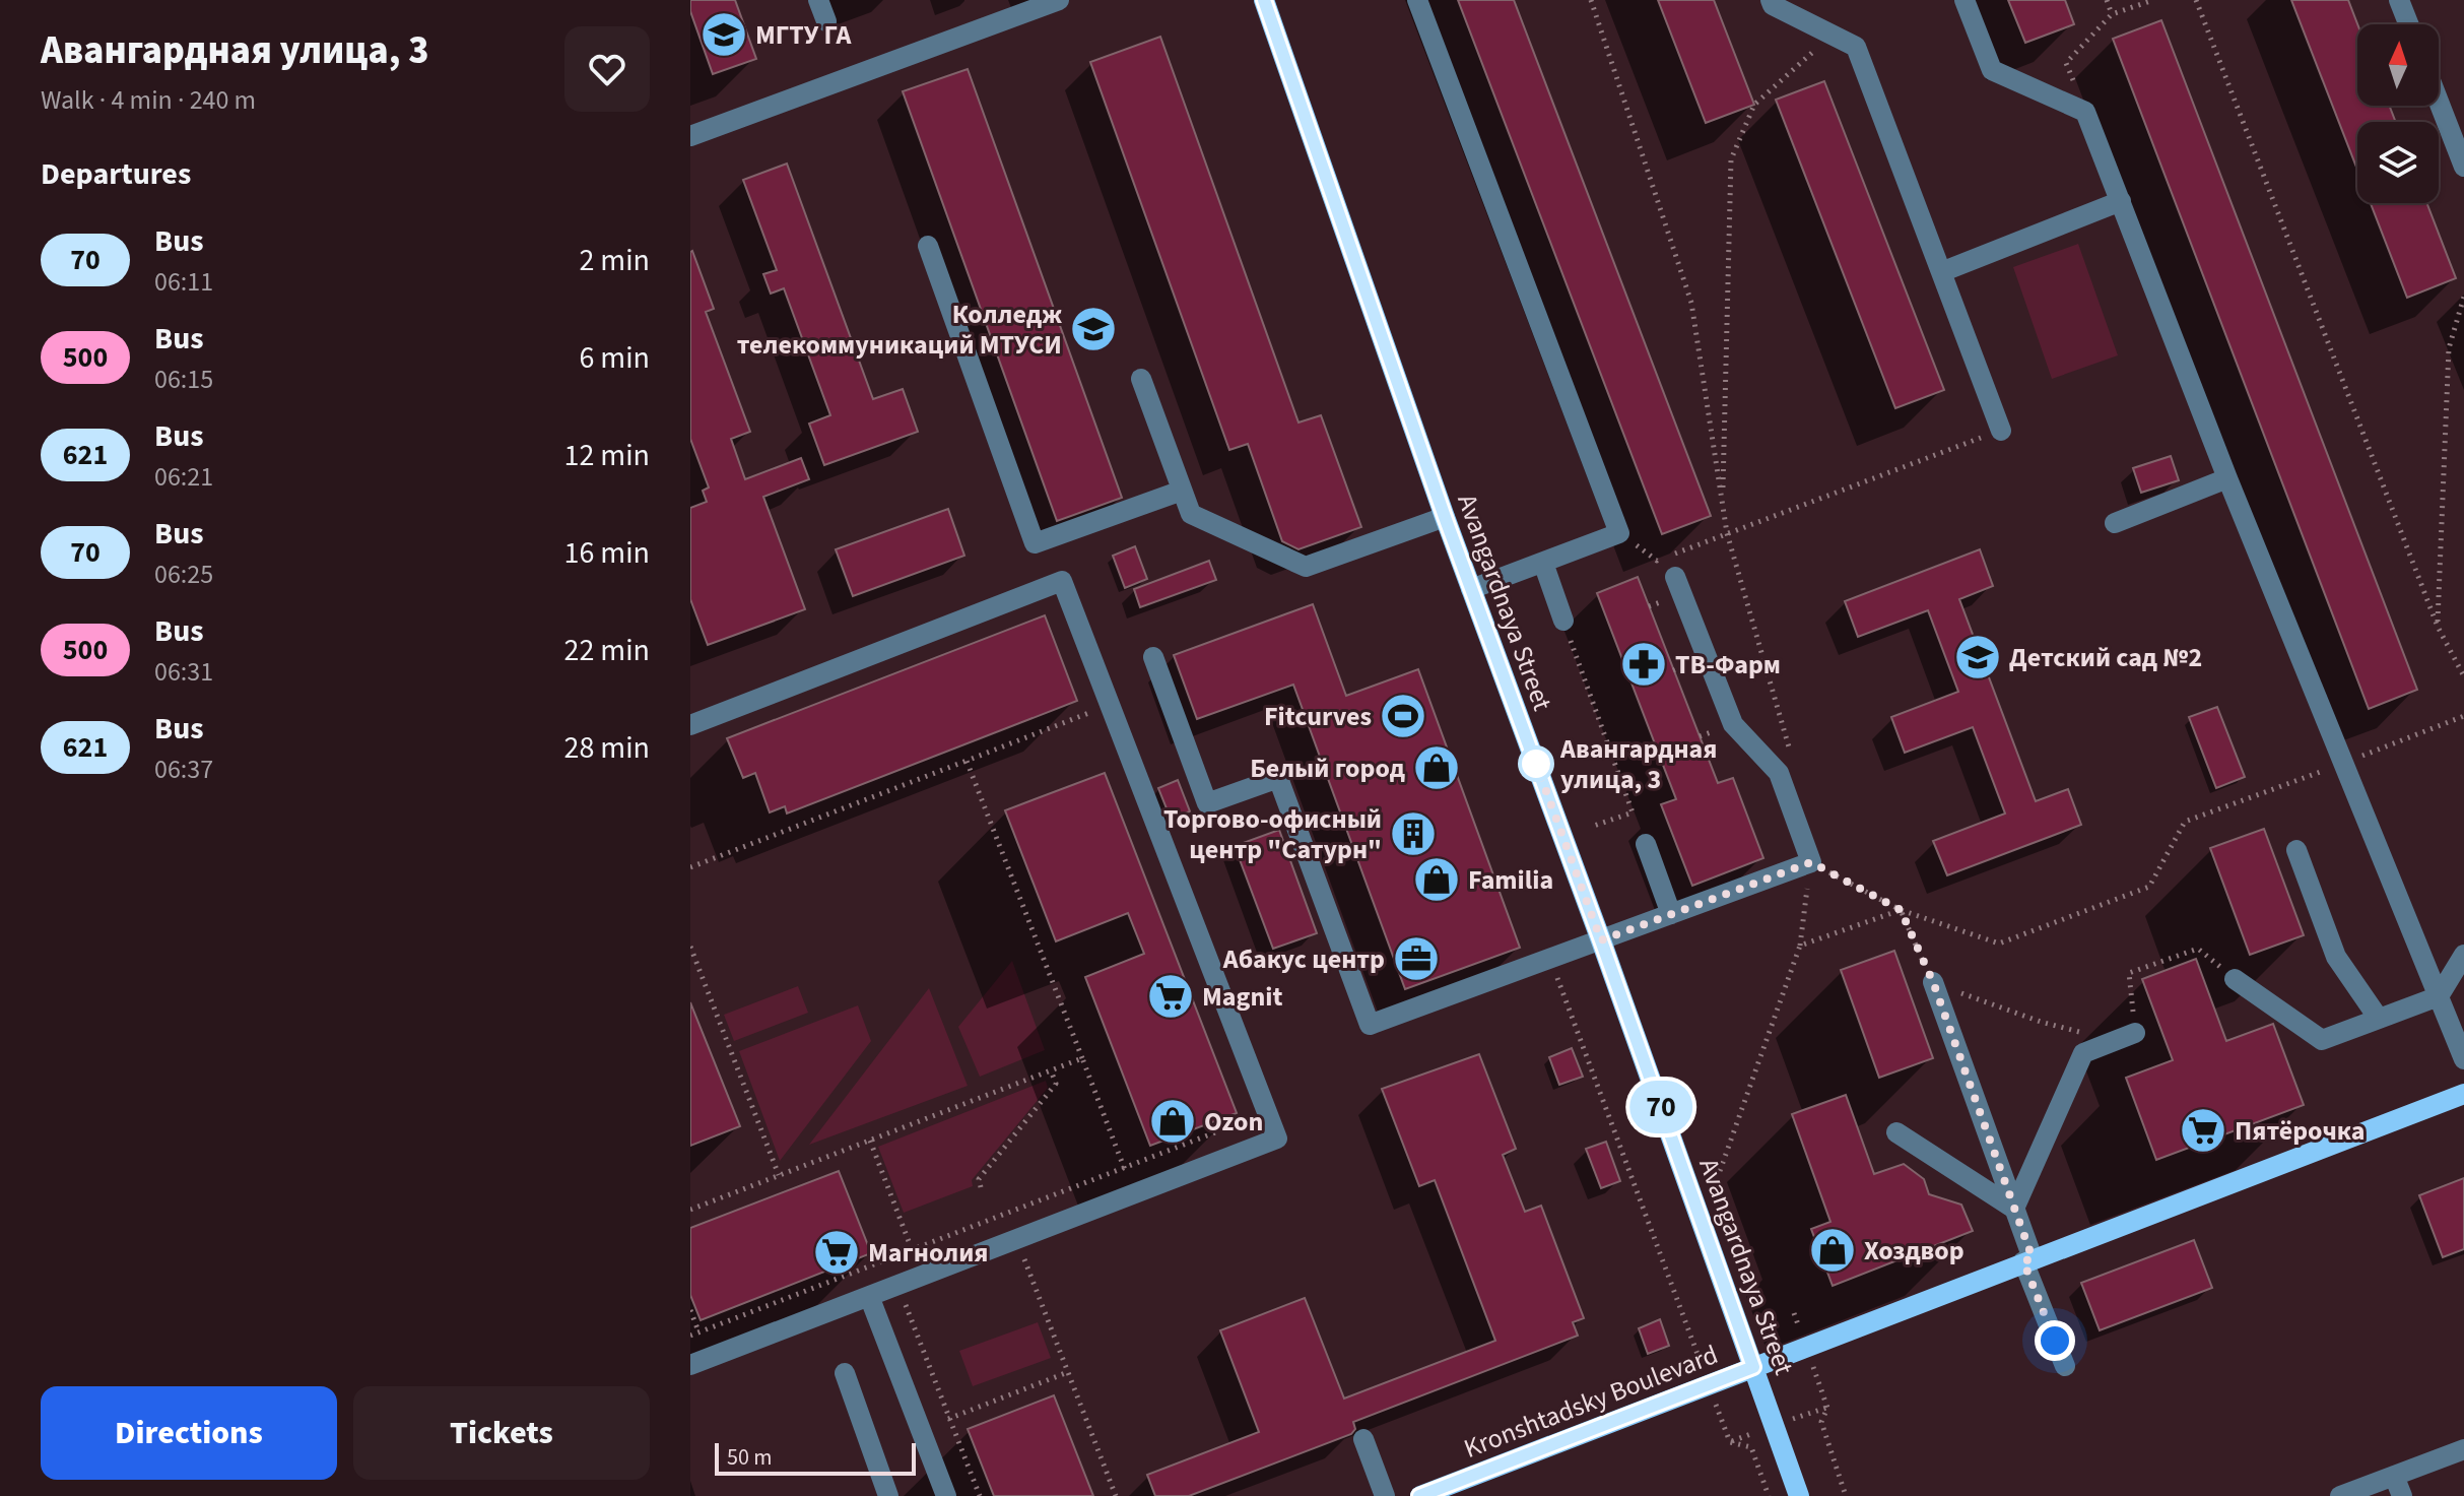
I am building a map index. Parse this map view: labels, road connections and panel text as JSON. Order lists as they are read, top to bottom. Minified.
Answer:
{"streets":{"main road":["Avangardnaya Street","Kronshtadsky Boulevard"]},"crossings":[["Avangardnaya Street","Kronshtadsky Boulevard"]],"places":{"school or university":["МГТУ ГА","Колледж телекоммуникаций МТУСИ","Детский сад №2"],"pharmacy":["ТВ-Фарм"],"sports":["Fitcurves"],"other":["Авангардная улица, 3"],"shop":["Белый город","Familia","Ozon","Хоздвор"],"building":["Торгово-офисный центр \"Сатурн\""],"office":["Абакус центр"],"supermarket":["Magnit","Пятёрочка","Магнолия"]},"lines":["bus line 70"],"scale_bar":"50 m","north":"top","page":{"heading":[["Авангардная улица, 3","Walk · 4 min · 240 m"],"Departures"],"on_map":"70","list":[{"mark":"70","name":"Bus","note":"06:11","value":"2 min"},{"mark":"500","name":"Bus","note":"06:15","value":"6 min"},{"mark":"621","name":"Bus","note":"06:21","value":"12 min"},{"mark":"70","name":"Bus","note":"06:25","value":"16 min"},{"mark":"500","name":"Bus","note":"06:31","value":"22 min"},{"mark":"621","name":"Bus","note":"06:37","value":"28 min"}],"buttons":["Directions","Tickets"],"scale":"50 m"}}
